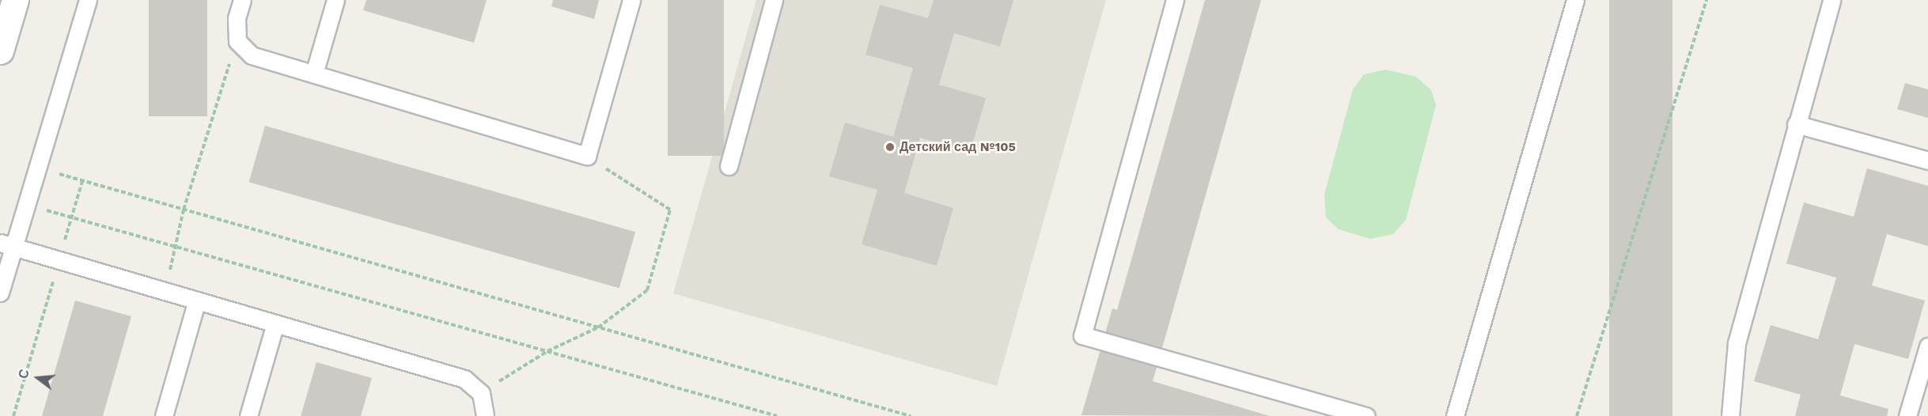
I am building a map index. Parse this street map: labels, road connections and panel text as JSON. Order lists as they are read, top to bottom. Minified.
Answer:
{"places":["Детский сад №105"],"north":"left"}
